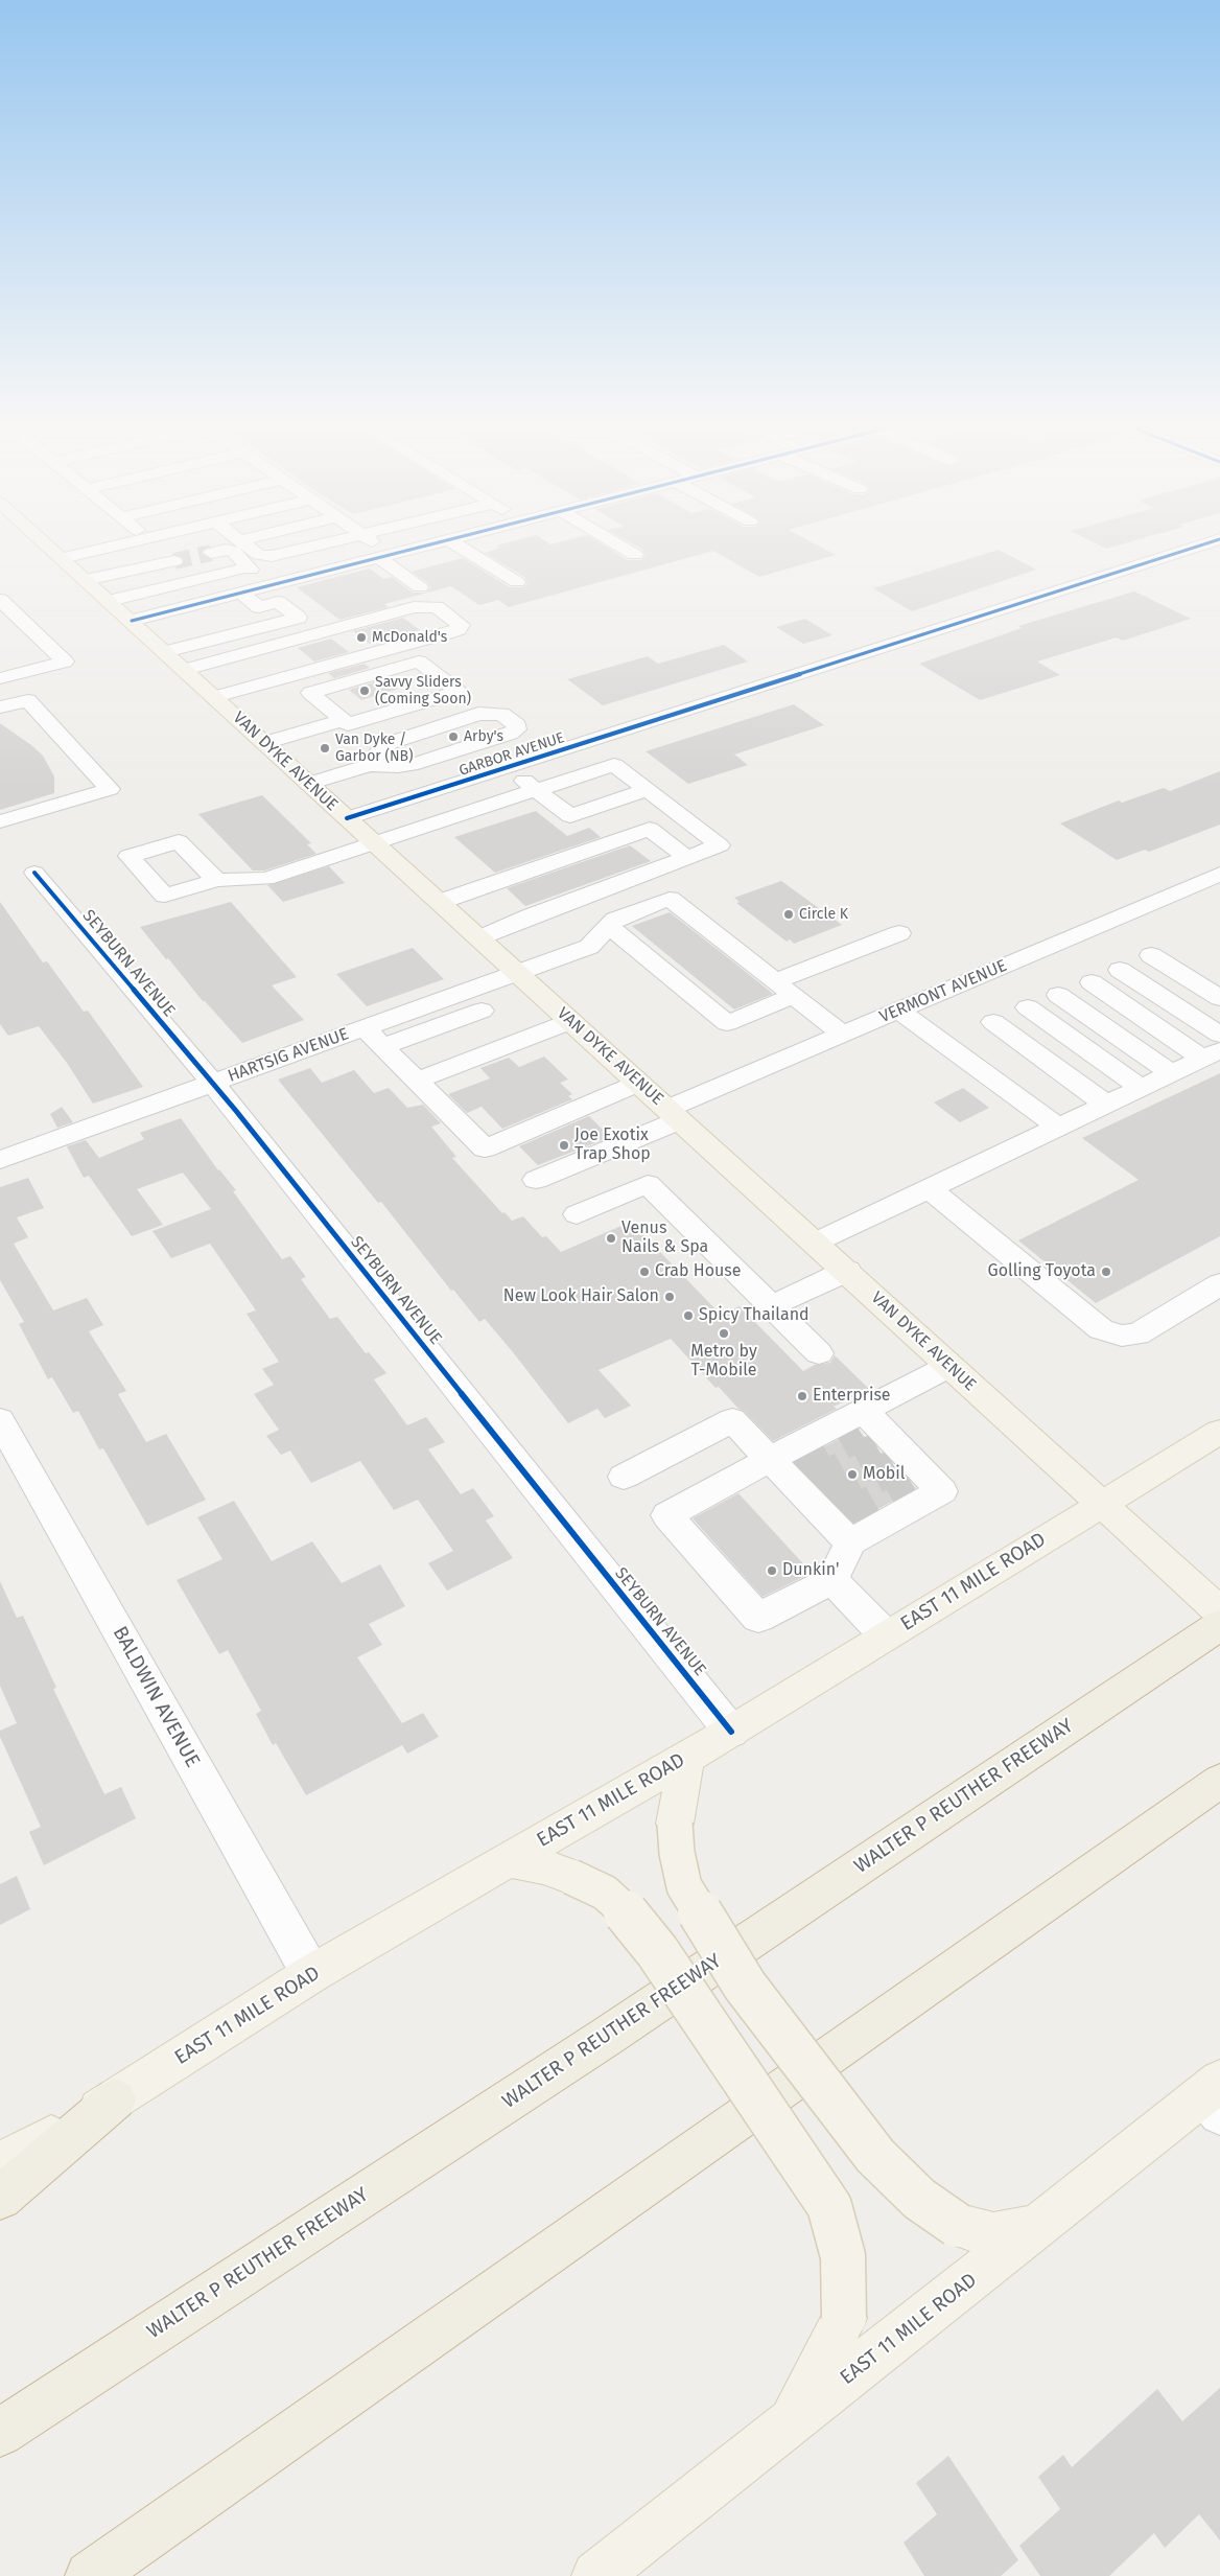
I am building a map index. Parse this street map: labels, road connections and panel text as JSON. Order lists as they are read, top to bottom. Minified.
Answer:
{"streets":{"highway":["WALTER P REUTHER FREEWAY"],"main road":["VAN DYKE AVENUE","EAST 11 MILE ROAD"],"street":["GARBOR AVENUE","SEYBURN AVENUE","VERMONT AVENUE","HARTSIG AVENUE","BALDWIN AVENUE"]},"crossings":[["GARBOR AVENUE","VAN DYKE AVENUE"],["VAN DYKE AVENUE","VERMONT AVENUE"],["VAN DYKE AVENUE","HARTSIG AVENUE"],["VAN DYKE AVENUE","EAST 11 MILE ROAD"],["SEYBURN AVENUE","HARTSIG AVENUE"],["SEYBURN AVENUE","EAST 11 MILE ROAD"],["EAST 11 MILE ROAD","BALDWIN AVENUE"]],"places":["McDonald's","Savvy Sliders (Coming Soon)","Arby's","Van Dyke / Garbor (NB)","Circle K","Joe Exotix Trap Shop","Venus Nails & Spa","Crab House","Golling Toyota","New Look Hair Salon","Spicy Thailand","Metro by T-Mobile","Enterprise","Mobil","Dunkin'"]}
